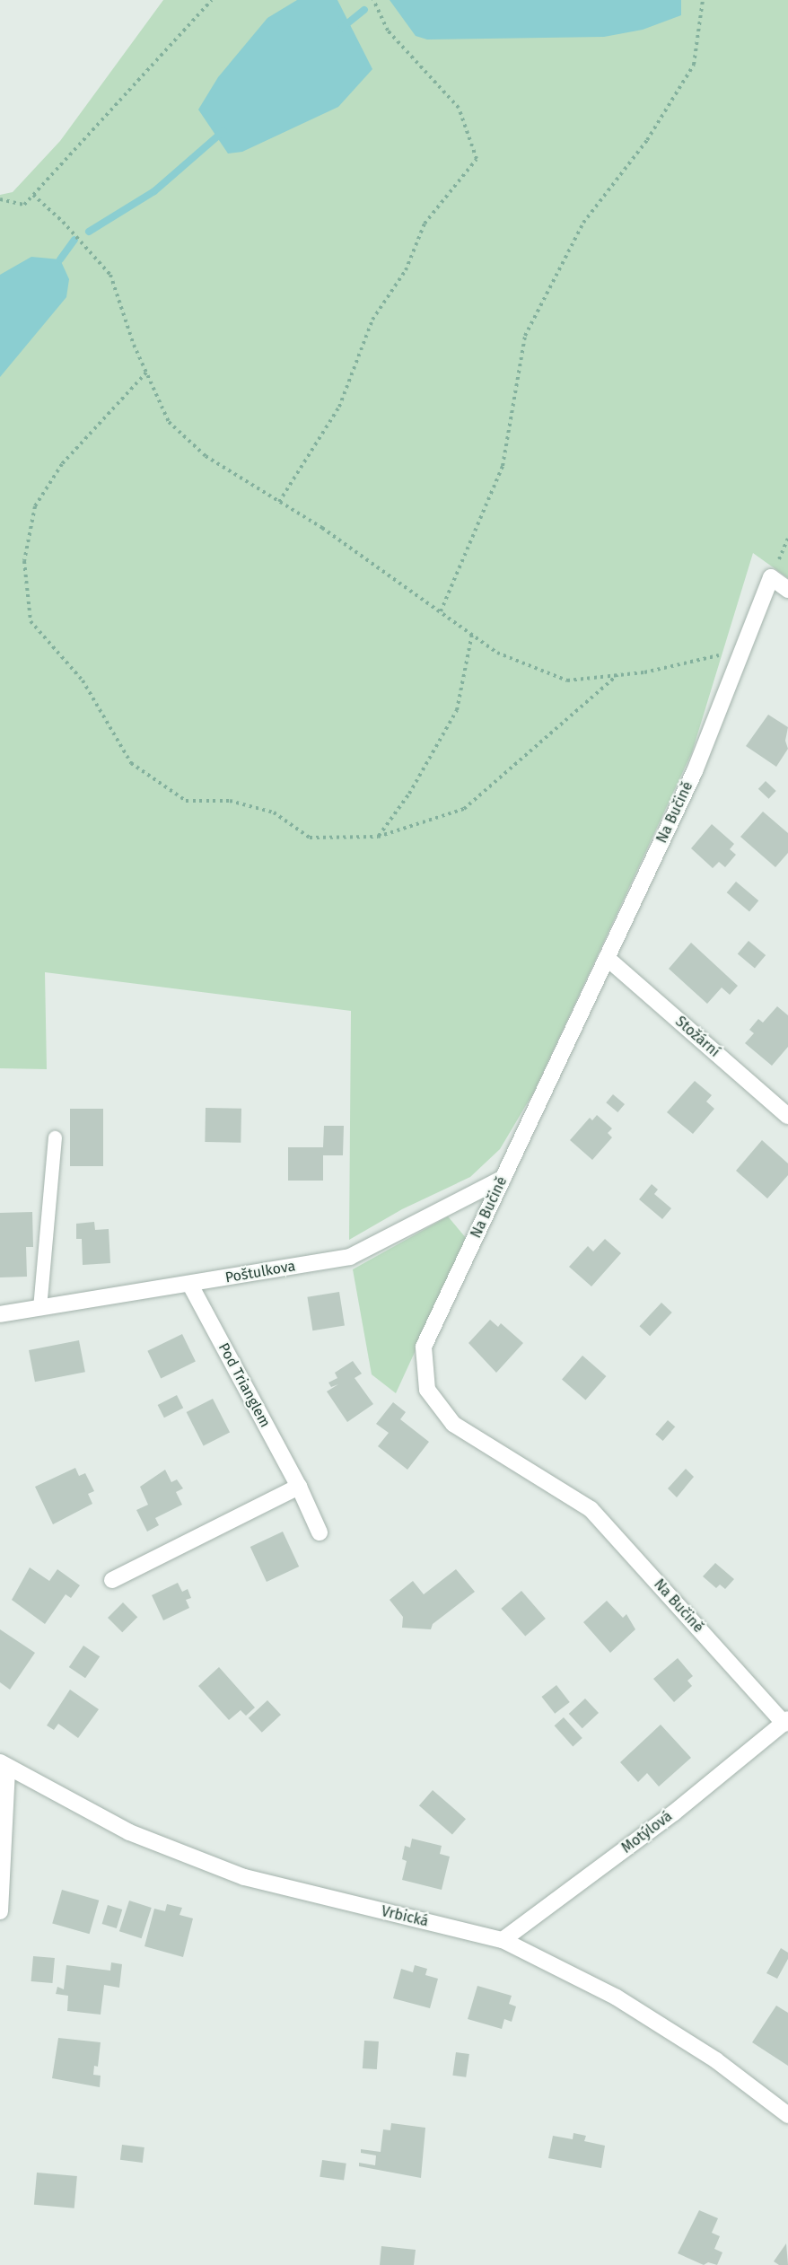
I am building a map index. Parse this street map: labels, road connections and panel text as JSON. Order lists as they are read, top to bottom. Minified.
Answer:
{"streets":{"street":["Na Bučině","Stožární","Poštulkova","Pod Trianglem","Motýlová","Vrbická"]},"crossings":[["Na Bučině","Stožární"],["Na Bučině","Poštulkova"],["Na Bučině","Motýlová"],["Poštulkova","Pod Trianglem"],["Motýlová","Vrbická"]]}
